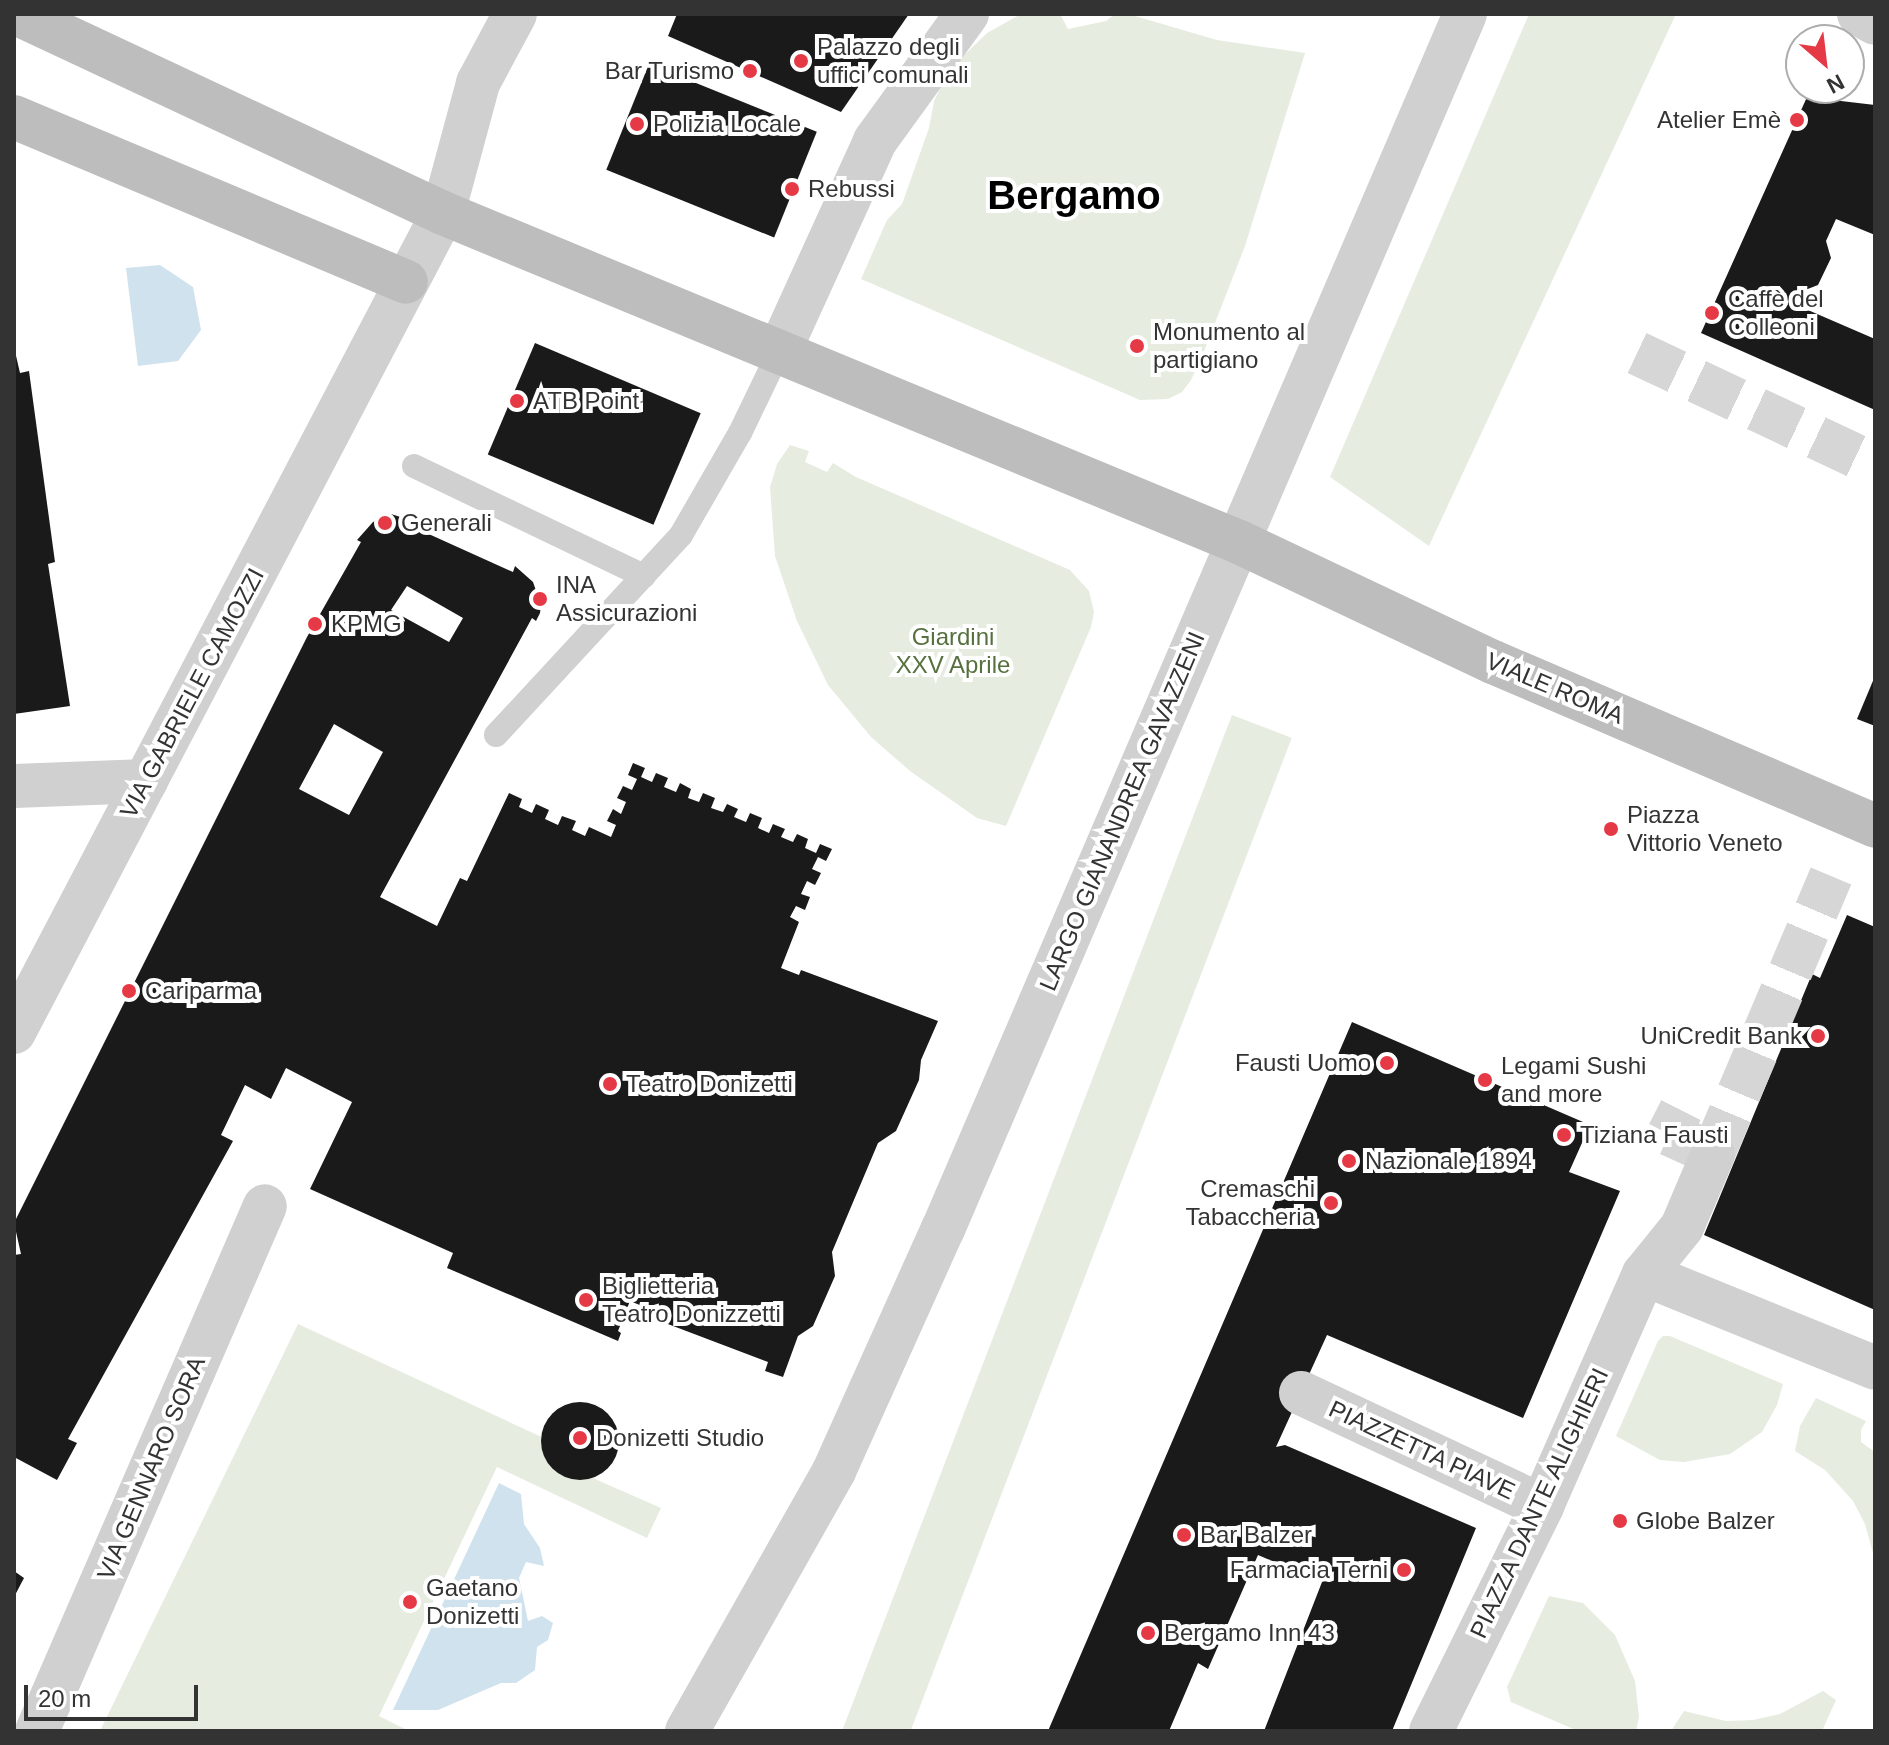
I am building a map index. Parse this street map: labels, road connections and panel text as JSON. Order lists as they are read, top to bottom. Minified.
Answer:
{"streets":{"street":["VIALE ROMA","VIA GABRIELE CAMOZZI","LARGO GIANANDREA GAVAZZENI","PIAZZETTA PIAVE","VIA GENNARO SORA","PIAZZA DANTE ALIGHIERI"]},"crossings":[["VIALE ROMA","LARGO GIANANDREA GAVAZZENI"],["PIAZZETTA PIAVE","PIAZZA DANTE ALIGHIERI"]],"districts":["Bergamo"],"parks":["Giardini XXV Aprile"],"places":["Palazzo degli uffici comunali","Bar Turismo","Atelier Emè","Polizia Locale","Rebussi","Caffè del Colleoni","Monumento al partigiano","ATB Point","Generali","INA Assicurazioni","KPMG","Piazza Vittorio Veneto","Cariparma","UniCredit Bank","Fausti Uomo","Legami Sushi and more","Teatro Donizetti","Tiziana Fausti","Nazionale 1894","Cremaschi Tabaccheria","Biglietteria Teatro Donizzetti","Donizetti Studio","Globe Balzer","Bar Balzer","Farmacia Terni","Gaetano Donizetti","Bergamo Inn 43"],"scale_bar":"20 m","north":"bottom right"}
